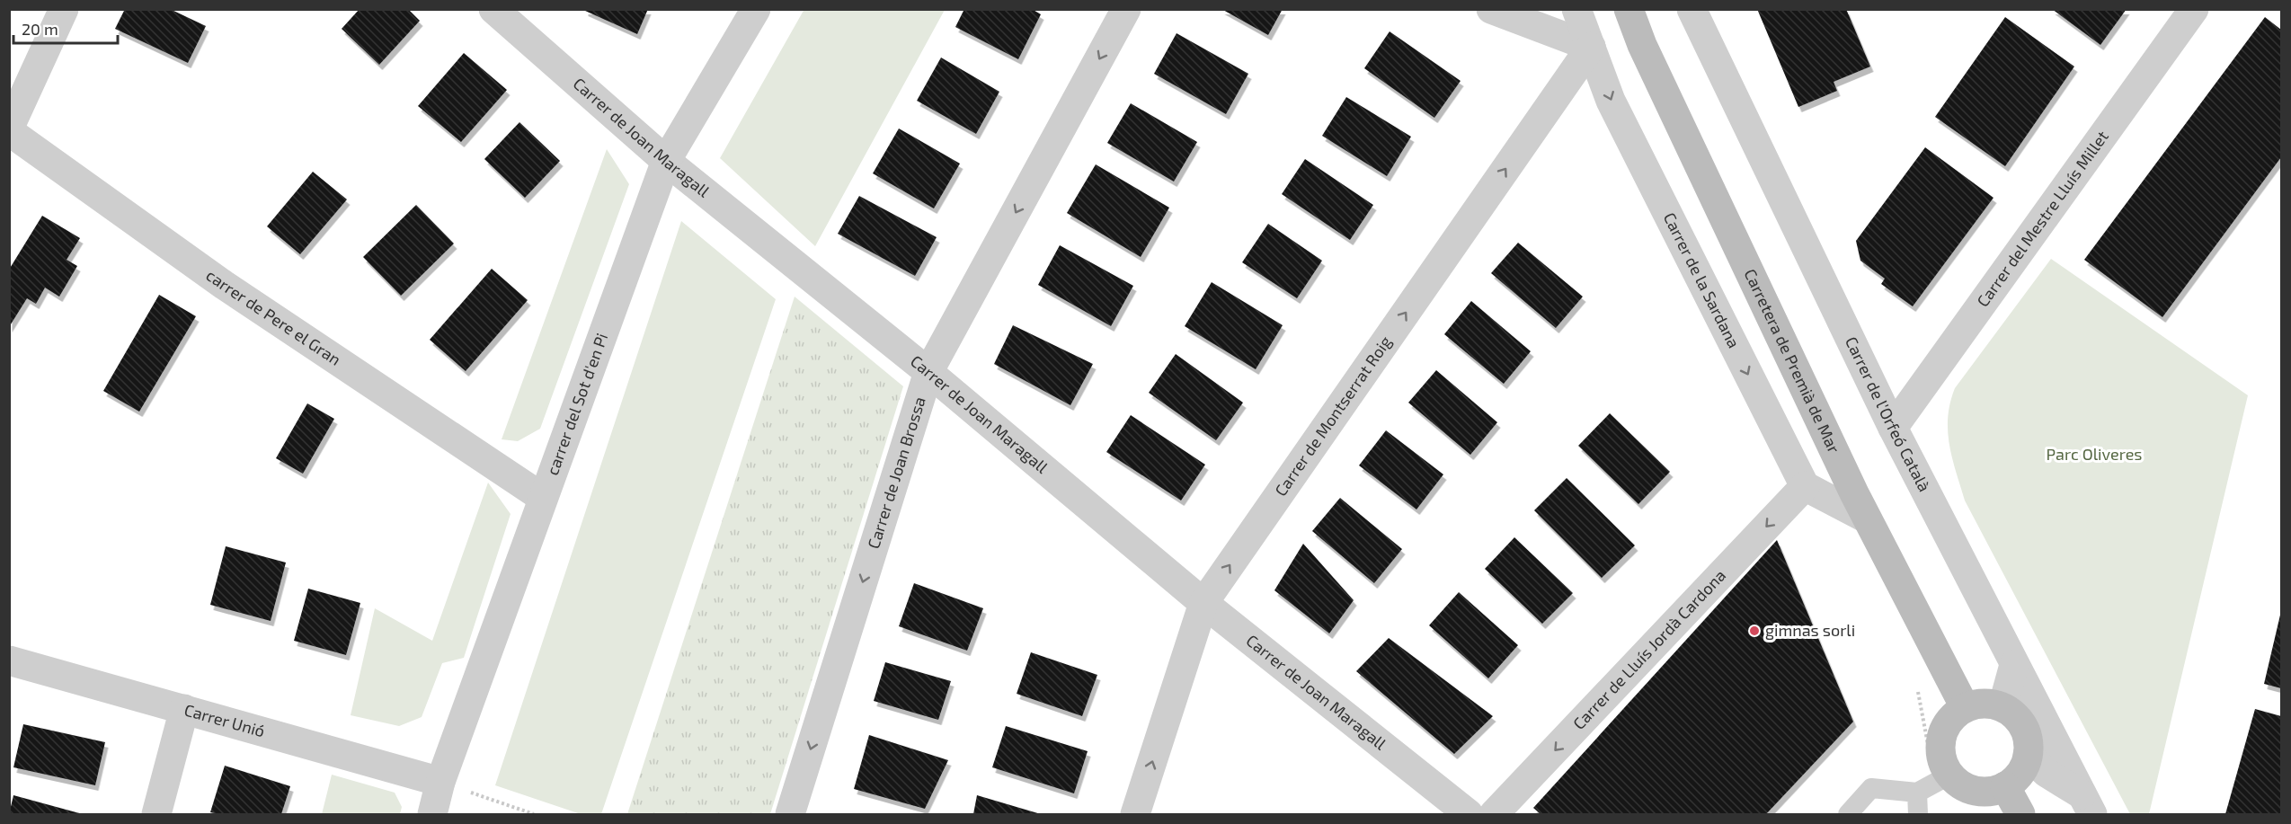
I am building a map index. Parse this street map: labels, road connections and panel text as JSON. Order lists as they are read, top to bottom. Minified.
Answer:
{"streets":{"street":["Carrer de Joan Maragall","Carrer del Mestre Lluís Millet","Carrer de la Sardana","carrer de Pere el Gran","Carretera de Premià de Mar","carrer del Sot d'en Pi","Carrer de l'Orfeó Català","Carrer de Montserrat Roig","Carrer de Joan Brossa","Carrer de Lluís Jordà Cardona","Carrer Unió"]},"crossings":[["Carrer de Joan Maragall","carrer del Sot d'en Pi"],["Carrer de Joan Maragall","Carrer de Montserrat Roig"],["Carrer de Joan Maragall","Carrer de Joan Brossa"],["Carrer del Mestre Lluís Millet","Carrer de l'Orfeó Català"],["Carrer de la Sardana","Carrer de Montserrat Roig"],["Carrer de la Sardana","Carrer de Lluís Jordà Cardona"],["carrer de Pere el Gran","carrer del Sot d'en Pi"],["carrer del Sot d'en Pi","Carrer Unió"]],"one_way":["Carrer de la Sardana","Carrer de Montserrat Roig","Carrer de Joan Brossa","Carrer de Lluís Jordà Cardona"],"parks":["Parc Oliveres"],"places":["gimnas sorli"],"scale_bar":"20 m"}
